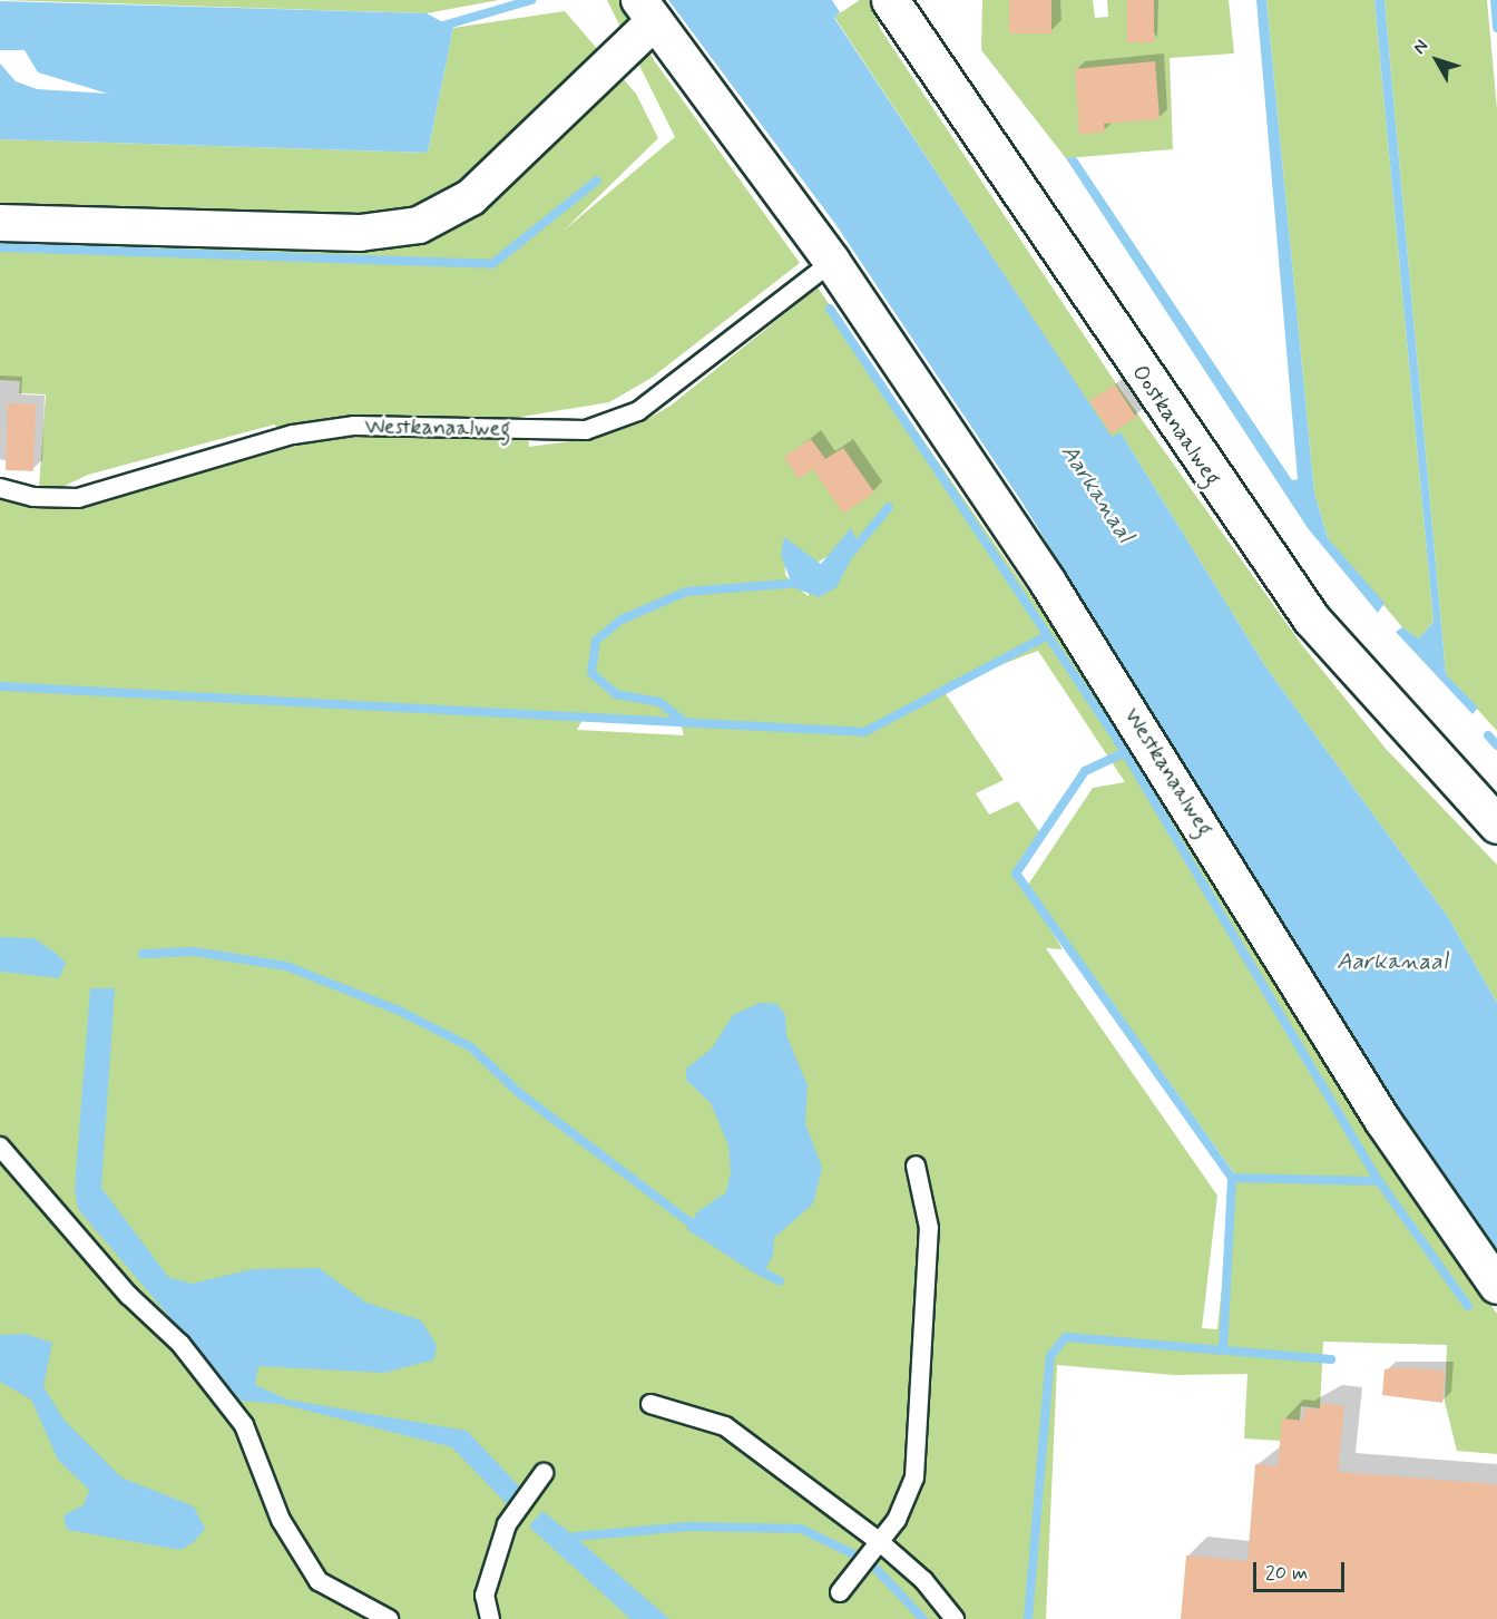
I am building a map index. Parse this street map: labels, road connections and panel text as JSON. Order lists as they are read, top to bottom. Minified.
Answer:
{"streets":{"main road":["Oostkanaalweg"],"street":["Westkanaalweg"]},"water":["Aarkanaal"],"scale_bar":"20 m","north":"top left"}
